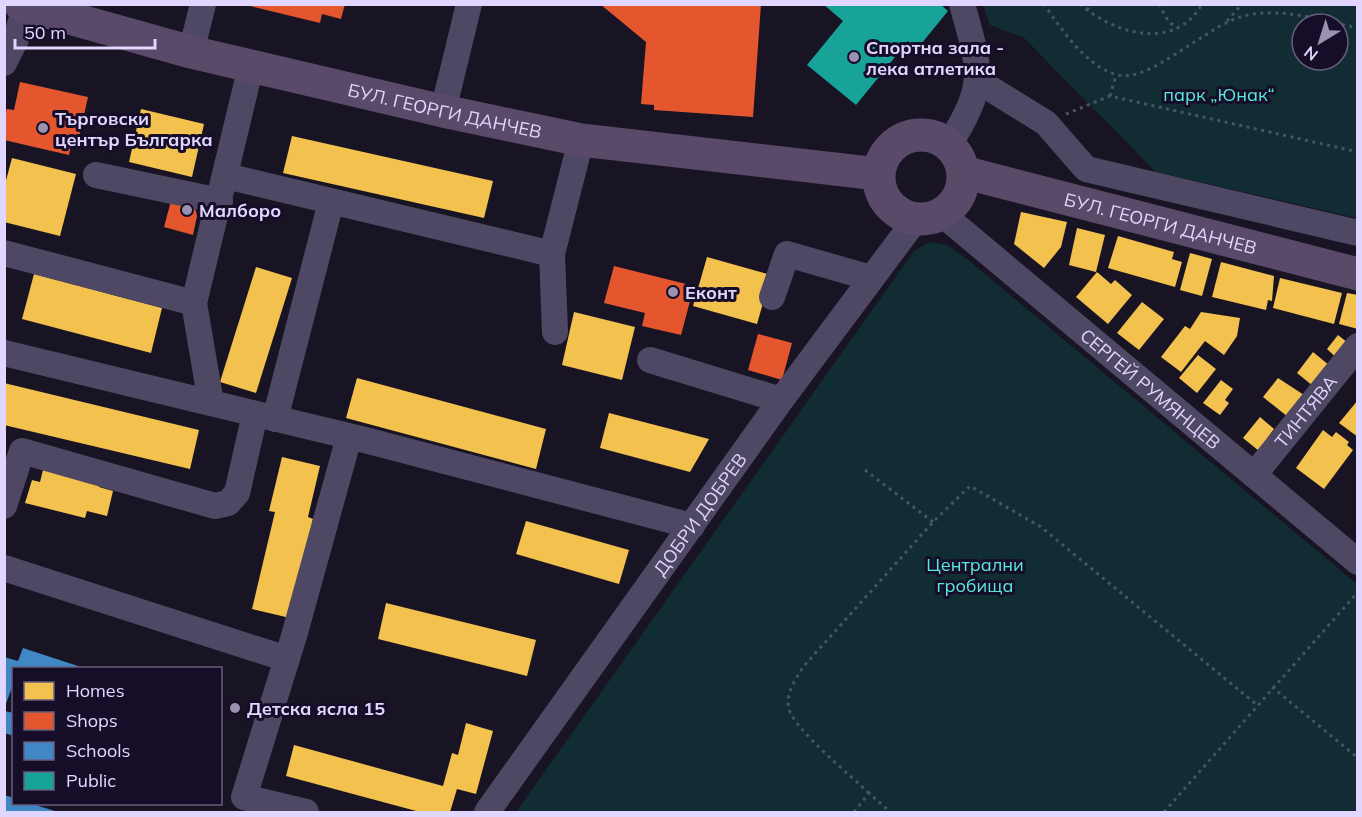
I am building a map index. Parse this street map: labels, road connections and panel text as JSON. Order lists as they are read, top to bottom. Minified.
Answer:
{"streets":{"main road":["БУЛ. ГЕОРГИ ДАНЧЕВ"],"street":["СЕРГЕЙ РУМЯНЦЕВ","ТИНТЯВА","ДОБРИ ДОБРЕВ"]},"crossings":[["БУЛ. ГЕОРГИ ДАНЧЕВ","СЕРГЕЙ РУМЯНЦЕВ"],["БУЛ. ГЕОРГИ ДАНЧЕВ","ДОБРИ ДОБРЕВ"],["СЕРГЕЙ РУМЯНЦЕВ","ТИНТЯВА"],["СЕРГЕЙ РУМЯНЦЕВ","ДОБРИ ДОБРЕВ"]],"parks":["парк „Юнак“","Централни гробища"],"places":["Спортна зала - лека атлетика","Търговски център Българка","Малборо","Еконт","Детска ясла 15"],"legend":["Homes","Shops","Schools","Public"],"scale_bar":"50 m","north":"bottom left"}
